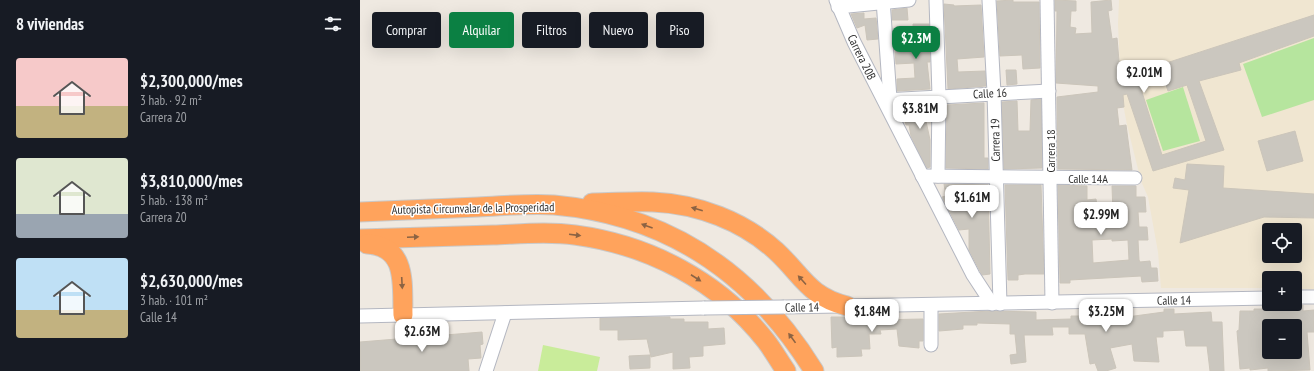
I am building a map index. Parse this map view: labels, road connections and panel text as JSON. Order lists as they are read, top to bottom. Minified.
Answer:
{"streets":{"highway":["Autopista Circunvalar de la Prosperidad"],"street":["Carrera 20B","Calle 16","Carrera 19","Carrera 18","Calle 14A","Calle 14"]},"crossings":[["Carrera 20B","Calle 16"],["Carrera 20B","Carrera 19"],["Carrera 20B","Calle 14A"],["Carrera 20B","Calle 14"],["Calle 16","Carrera 19"],["Calle 16","Carrera 18"],["Carrera 19","Calle 14A"],["Carrera 19","Calle 14"],["Carrera 18","Calle 14A"],["Carrera 18","Calle 14"]],"page":{"heading":"8 viviendas","chip":["Comprar","Alquilar","Filtros","Nuevo","Piso"],"price":["$2.3M","$2.01M","$3.81M","$1.61M","$2.99M","$1.84M","$3.25M","$2.63M"],"list":[{"name":"$2,300,000/mes","note":"3 hab. · 92 m² · Carrera 20"},{"name":"$3,810,000/mes","note":"5 hab. · 138 m² · Carrera 20"},{"name":"$2,630,000/mes","note":"3 hab. · 101 m² · Calle 14"}],"map_buttons":["+","−"]}}
